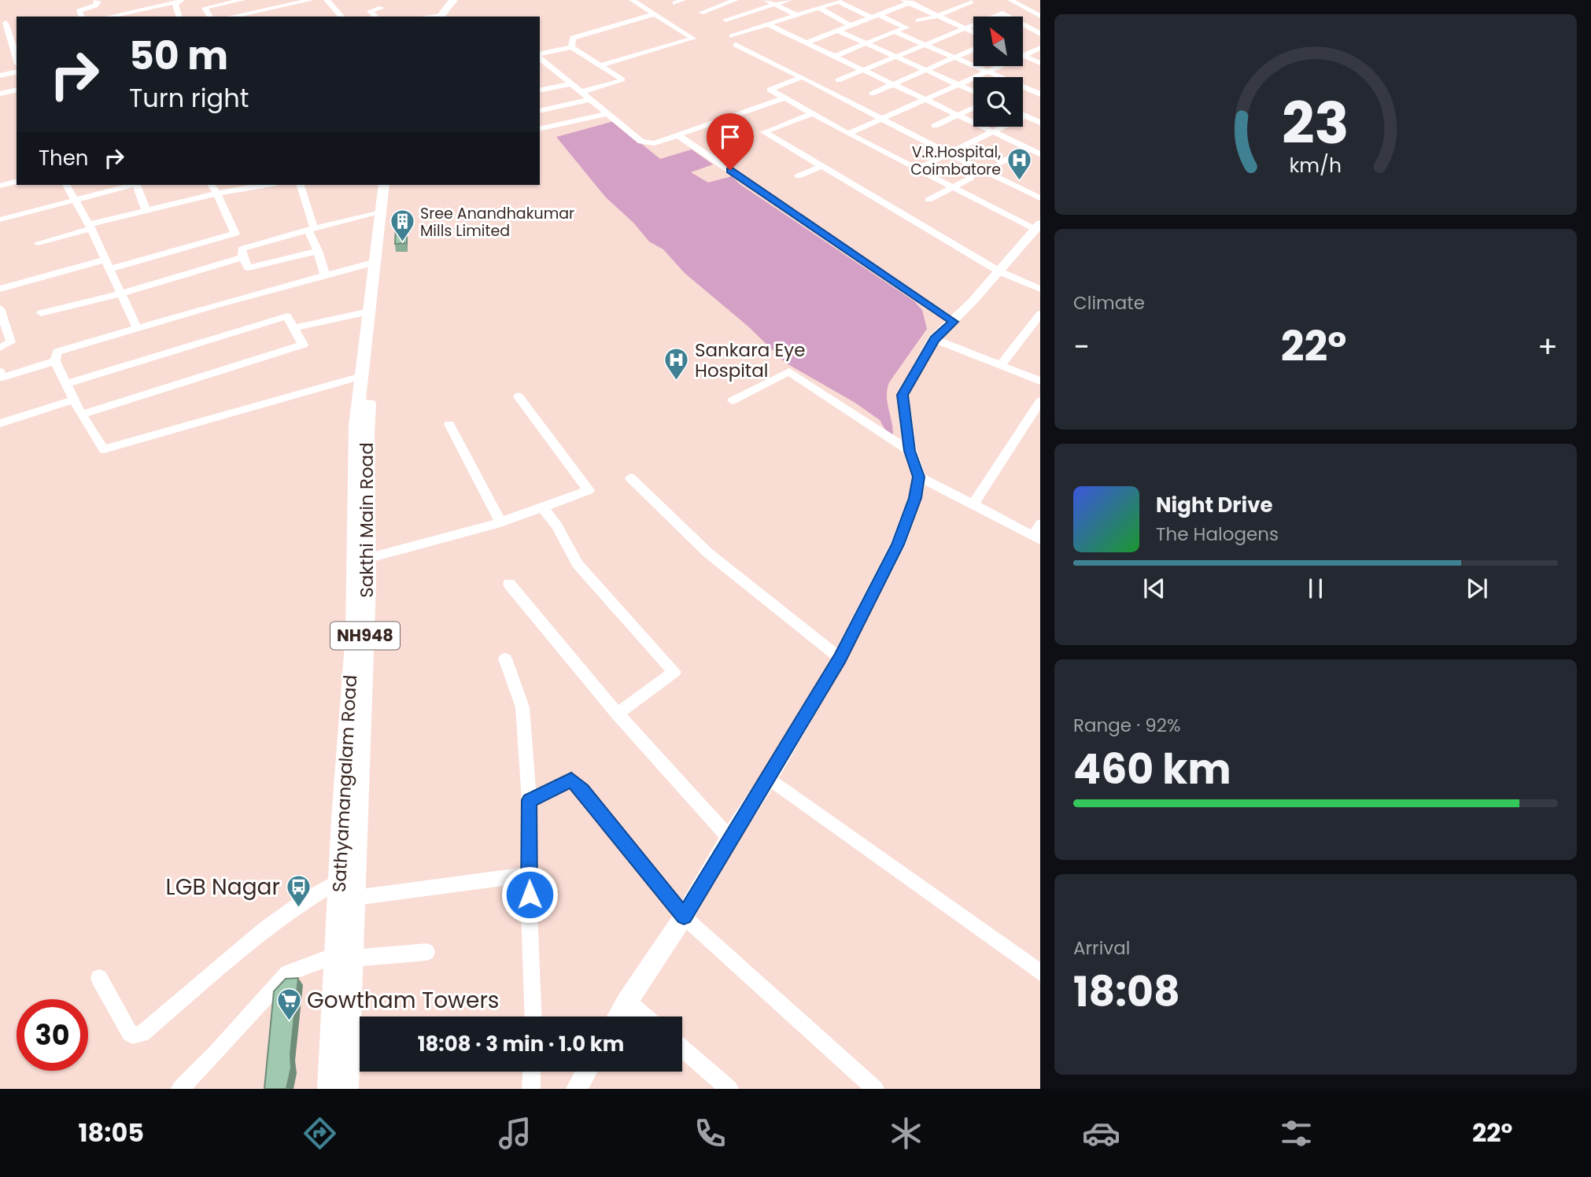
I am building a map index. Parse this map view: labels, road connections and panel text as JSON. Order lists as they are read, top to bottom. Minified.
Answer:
{"streets":{"highway":["Sakthi Main Road","NH948","Sathyamangalam Road"]},"crossings":[["Sakthi Main Road","Sathyamangalam Road"]],"places":{"hospital":["V.R.Hospital, Coimbatore","Sankara Eye Hospital"],"building":["Sree Anandhakumar Mills Limited"],"bus stop":["LGB Nagar"],"supermarket":["Gowtham Towers"]},"north":"top left","page":{"turn":["50 m","Turn right"],"then":"Then","tile":["Climate",["Range · 92%","460 km"],["Arrival","18:08"]],"heat":["−","22°","+"],"song":["Night Drive","The Halogens"],"limit":"30","trip":"18:08 · 3 min · 1.0 km","tabs":["18:05","22°"],"gauge":["23","km/h"]}}
